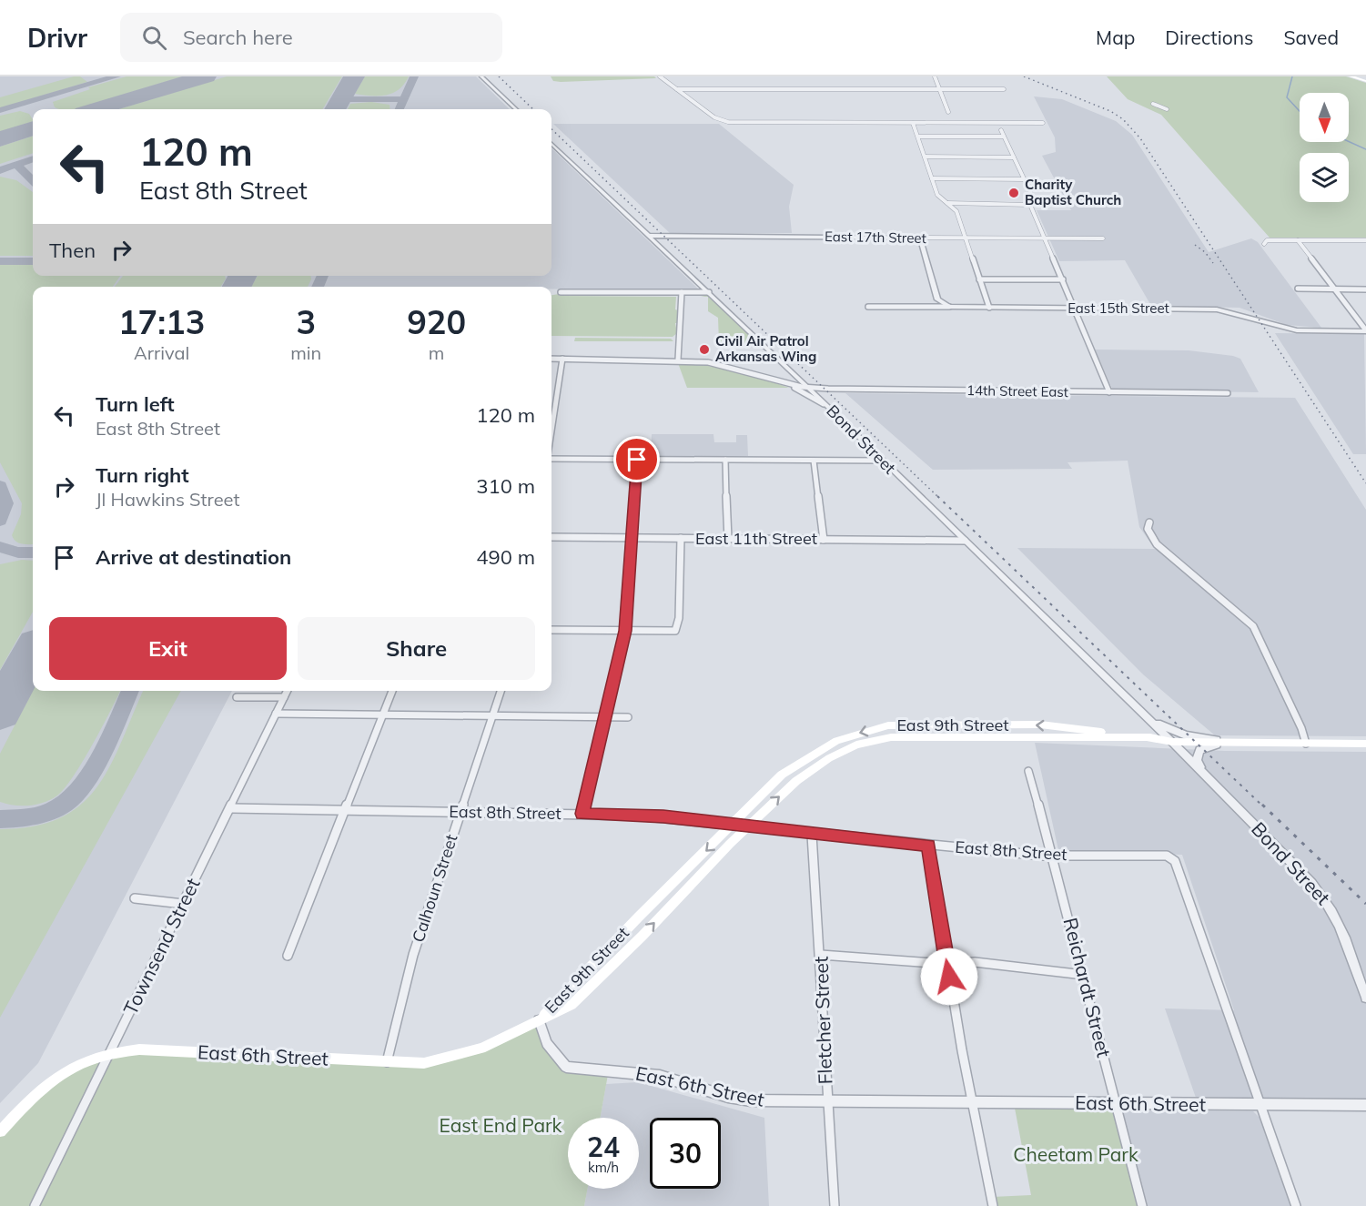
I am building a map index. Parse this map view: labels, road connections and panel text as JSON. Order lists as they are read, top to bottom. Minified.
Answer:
{"streets":{"main road":["East 9th Street","East 6th Street"],"street":["East 17th Street","East 15th Street","14th Street East","Bond Street","East 11th Street","East 8th Street","Calhoun Street","Townsend Street","Reichardt Street","Fletcher Street"]},"crossings":[["East 17th Street","Bond Street"],["14th Street East","Bond Street"],["Bond Street","East 11th Street"],["Bond Street","East 9th Street"],["East 9th Street","East 8th Street"],["East 9th Street","East 6th Street"],["East 8th Street","Calhoun Street"],["East 8th Street","Townsend Street"],["East 8th Street","Reichardt Street"],["East 8th Street","Fletcher Street"],["East 8th Street","East 6th Street"],["Calhoun Street","East 6th Street"],["Townsend Street","East 6th Street"],["Reichardt Street","East 6th Street"],["Fletcher Street","East 6th Street"]],"parks":["East End Park","Cheetam Park"],"places":["Charity Baptist Church","Civil Air Patrol Arkansas Wing"],"north":"bottom","page":{"header":"Drivr","search":"Search here","nav":["Map","Directions","Saved"],"turn":["120 m","East 8th Street"],"then":"Then","eta":["17:13","Arrival","3","min","920","m"],"list":[{"name":"Turn left","note":"East 8th Street","value":"120 m"},{"name":"Turn right","note":"Jl Hawkins Street","value":"310 m"},{"name":"Arrive at destination","value":"490 m"}],"buttons":["Exit","Share"],"speed":"24 km/h","limit":"30"}}
